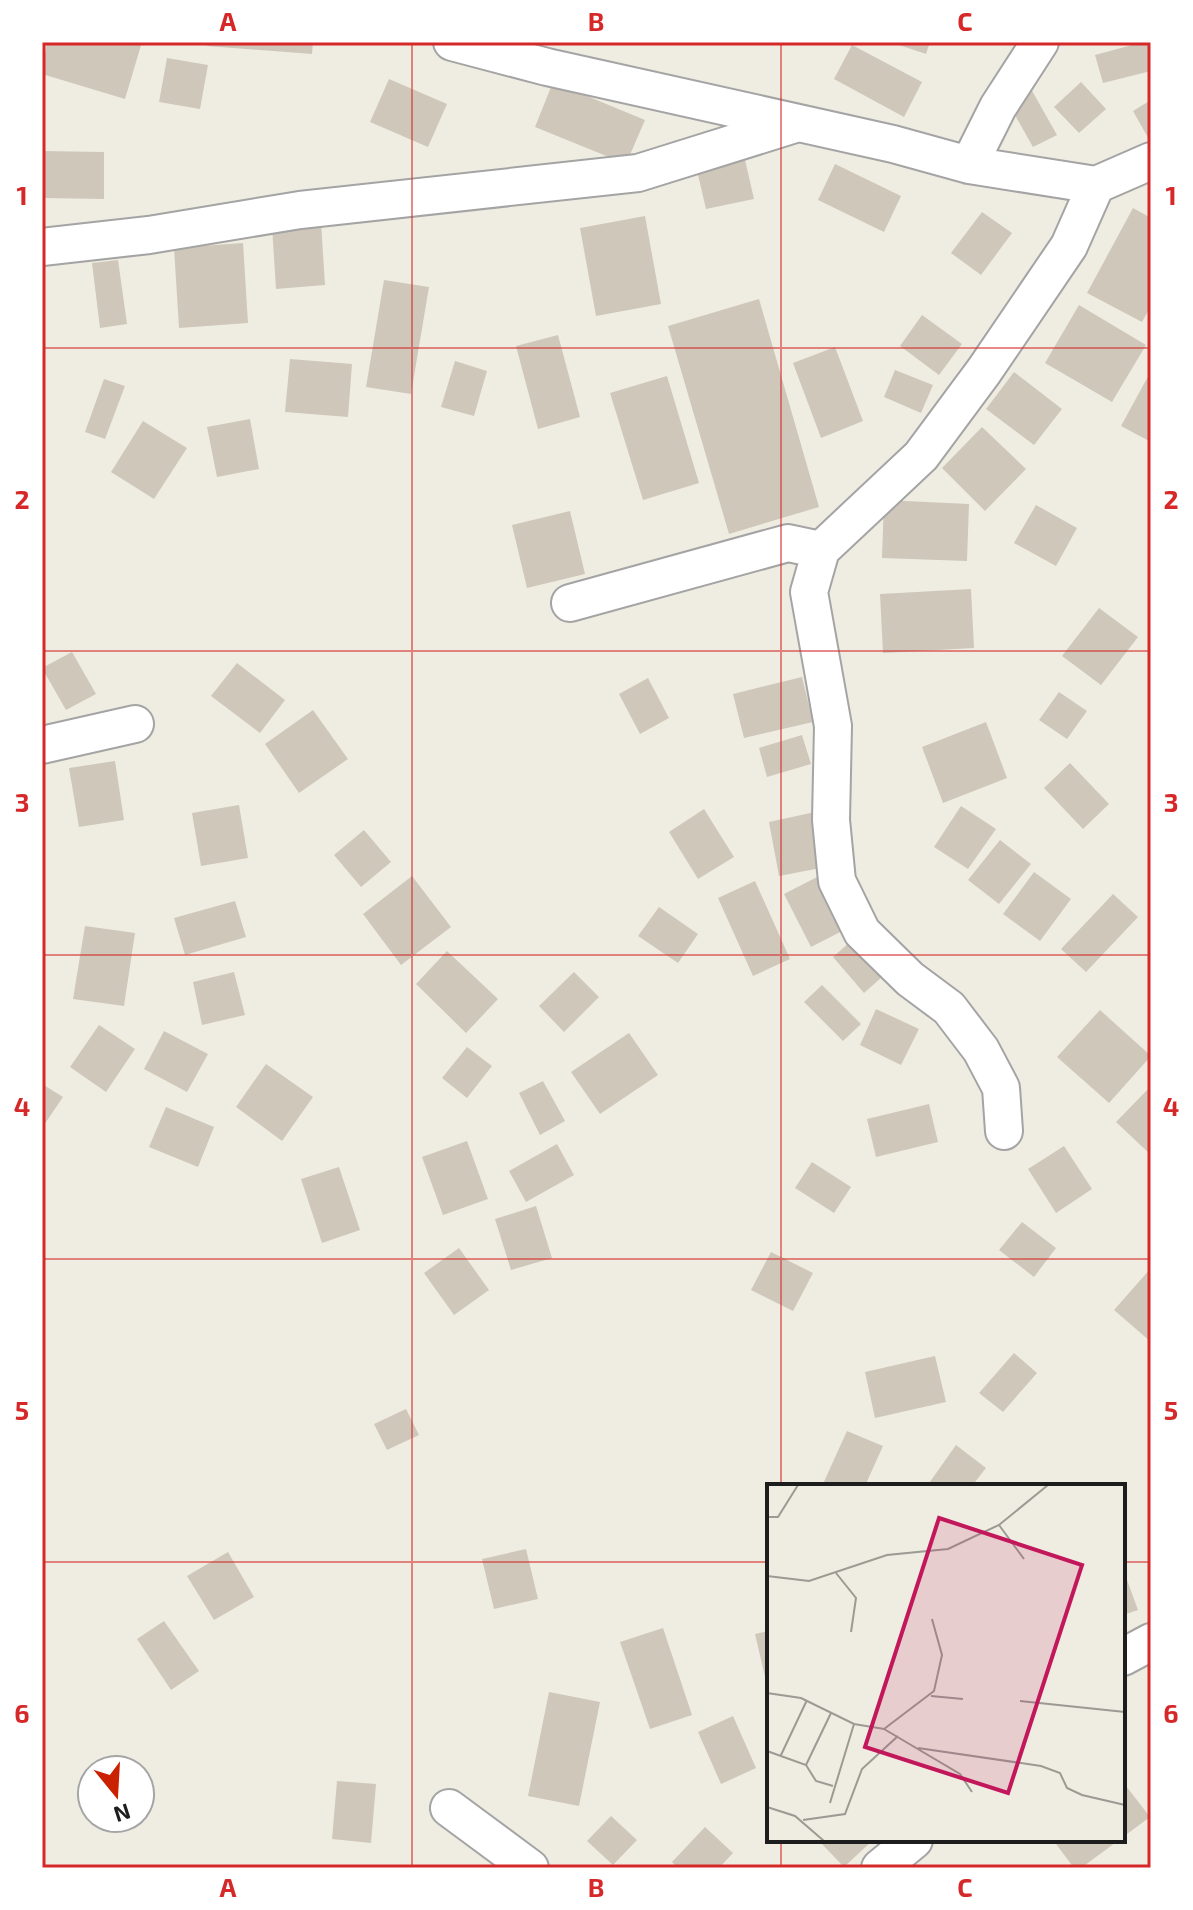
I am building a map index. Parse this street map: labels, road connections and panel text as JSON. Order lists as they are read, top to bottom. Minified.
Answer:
{"north":"bottom","grid":{"columns":["A","B","C"],"rows":["1","2","3","4","5","6"]}}
